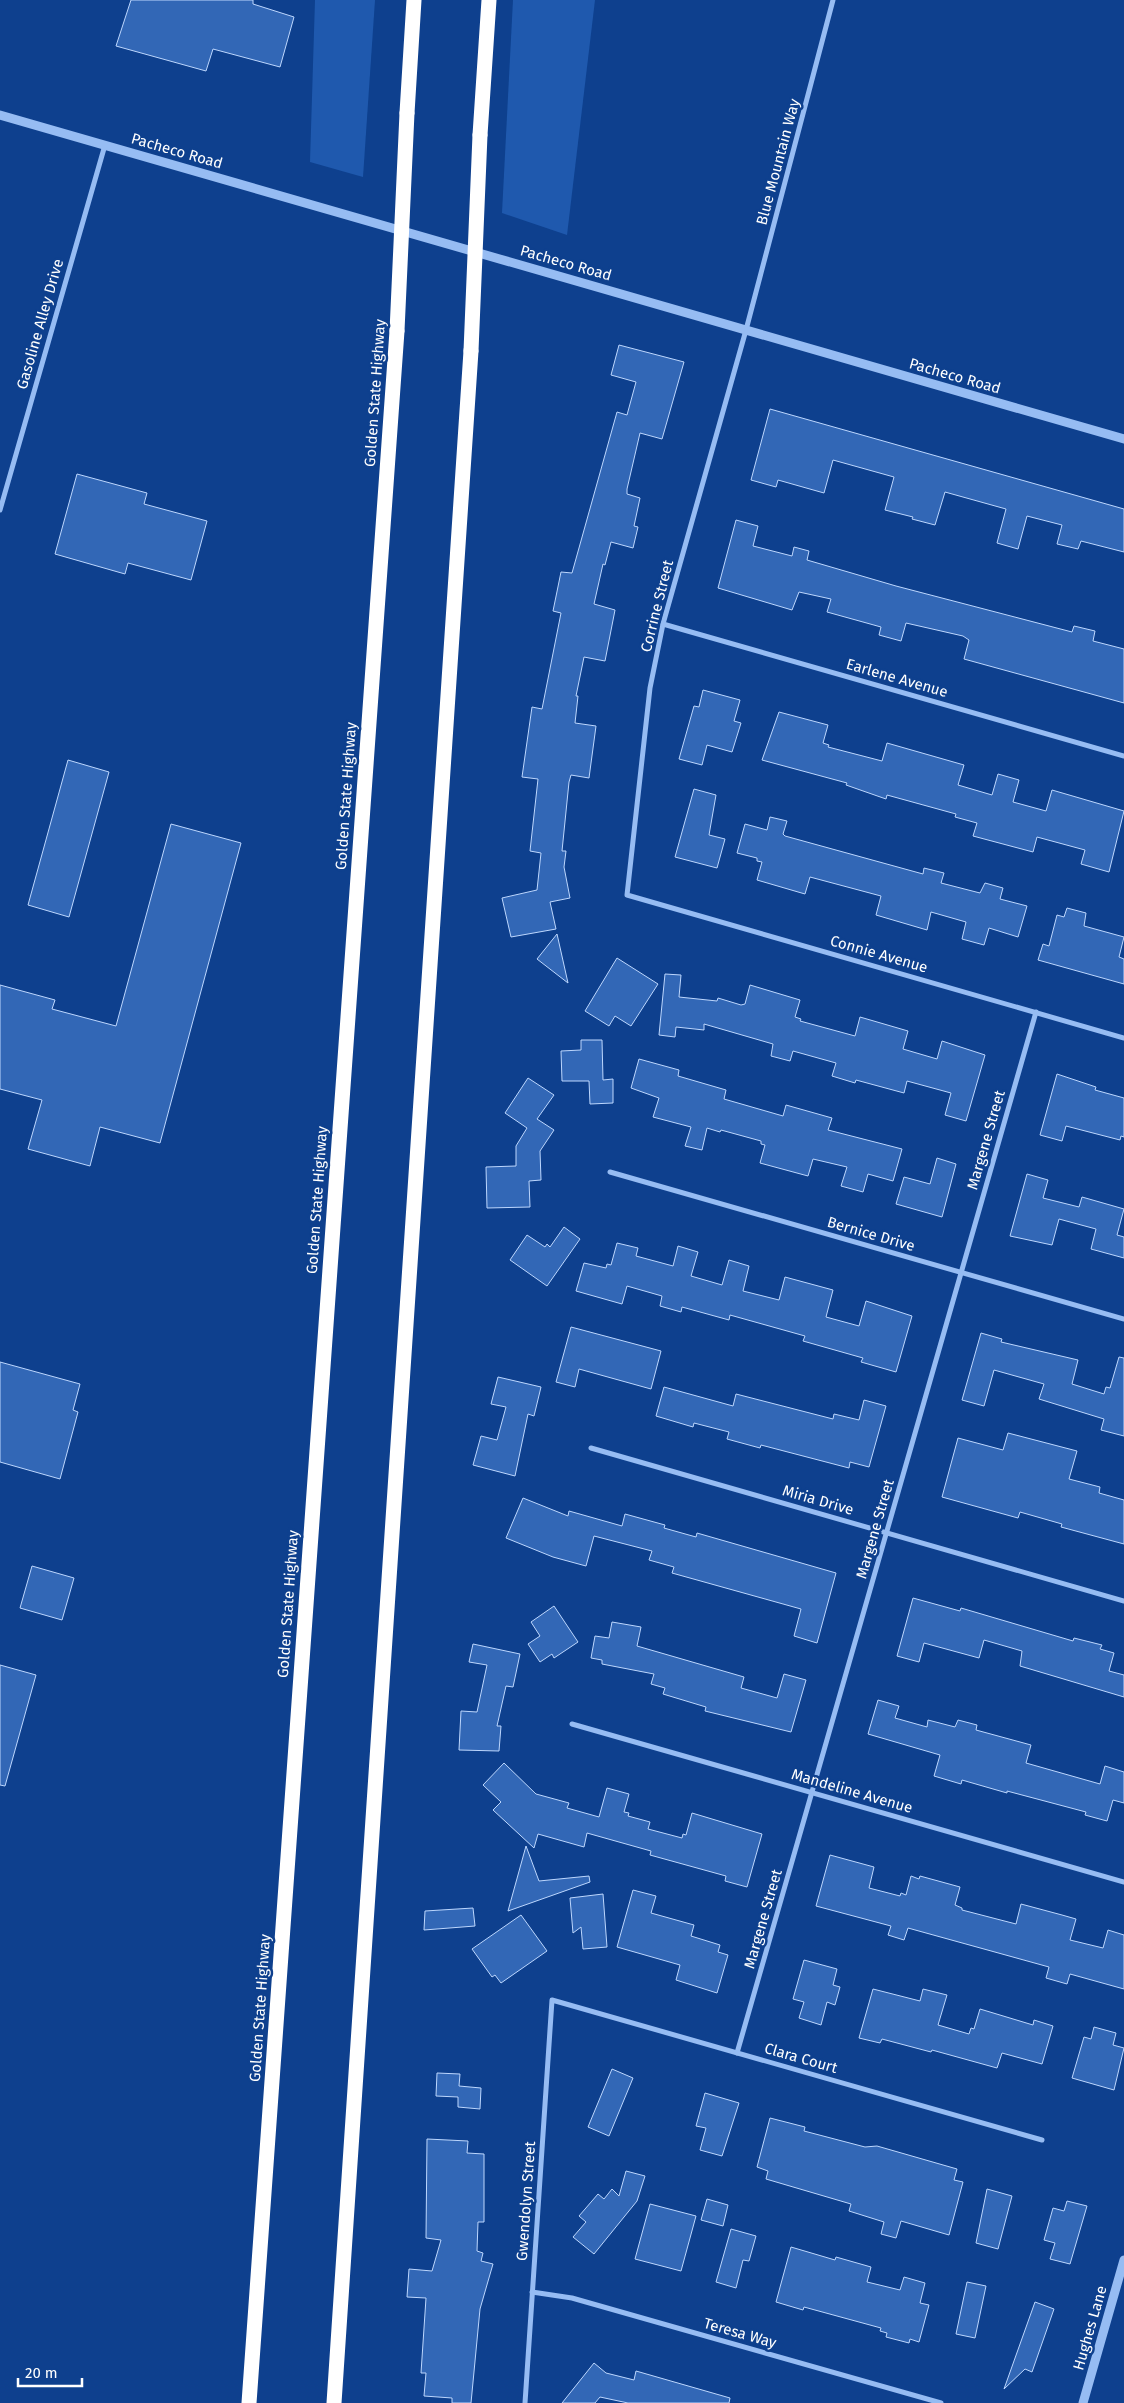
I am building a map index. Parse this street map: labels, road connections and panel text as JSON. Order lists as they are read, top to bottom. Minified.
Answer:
{"streets":{"highway":["Golden State Highway"],"street":["Pacheco Road","Blue Mountain Way","Gasoline Alley Drive","Corrine Street","Earlene Avenue","Connie Avenue","Margene Street","Bernice Drive","Miria Drive","Mandeline Avenue","Clara Court","Gwendolyn Street","Hughes Lane","Teresa Way"]},"crossings":[["Pacheco Road","Blue Mountain Way"],["Pacheco Road","Gasoline Alley Drive"],["Pacheco Road","Corrine Street"],["Blue Mountain Way","Corrine Street"],["Corrine Street","Earlene Avenue"],["Corrine Street","Connie Avenue"],["Connie Avenue","Margene Street"],["Margene Street","Bernice Drive"],["Margene Street","Miria Drive"],["Margene Street","Mandeline Avenue"],["Margene Street","Clara Court"],["Clara Court","Gwendolyn Street"],["Gwendolyn Street","Teresa Way"]],"scale_bar":"20 m"}
